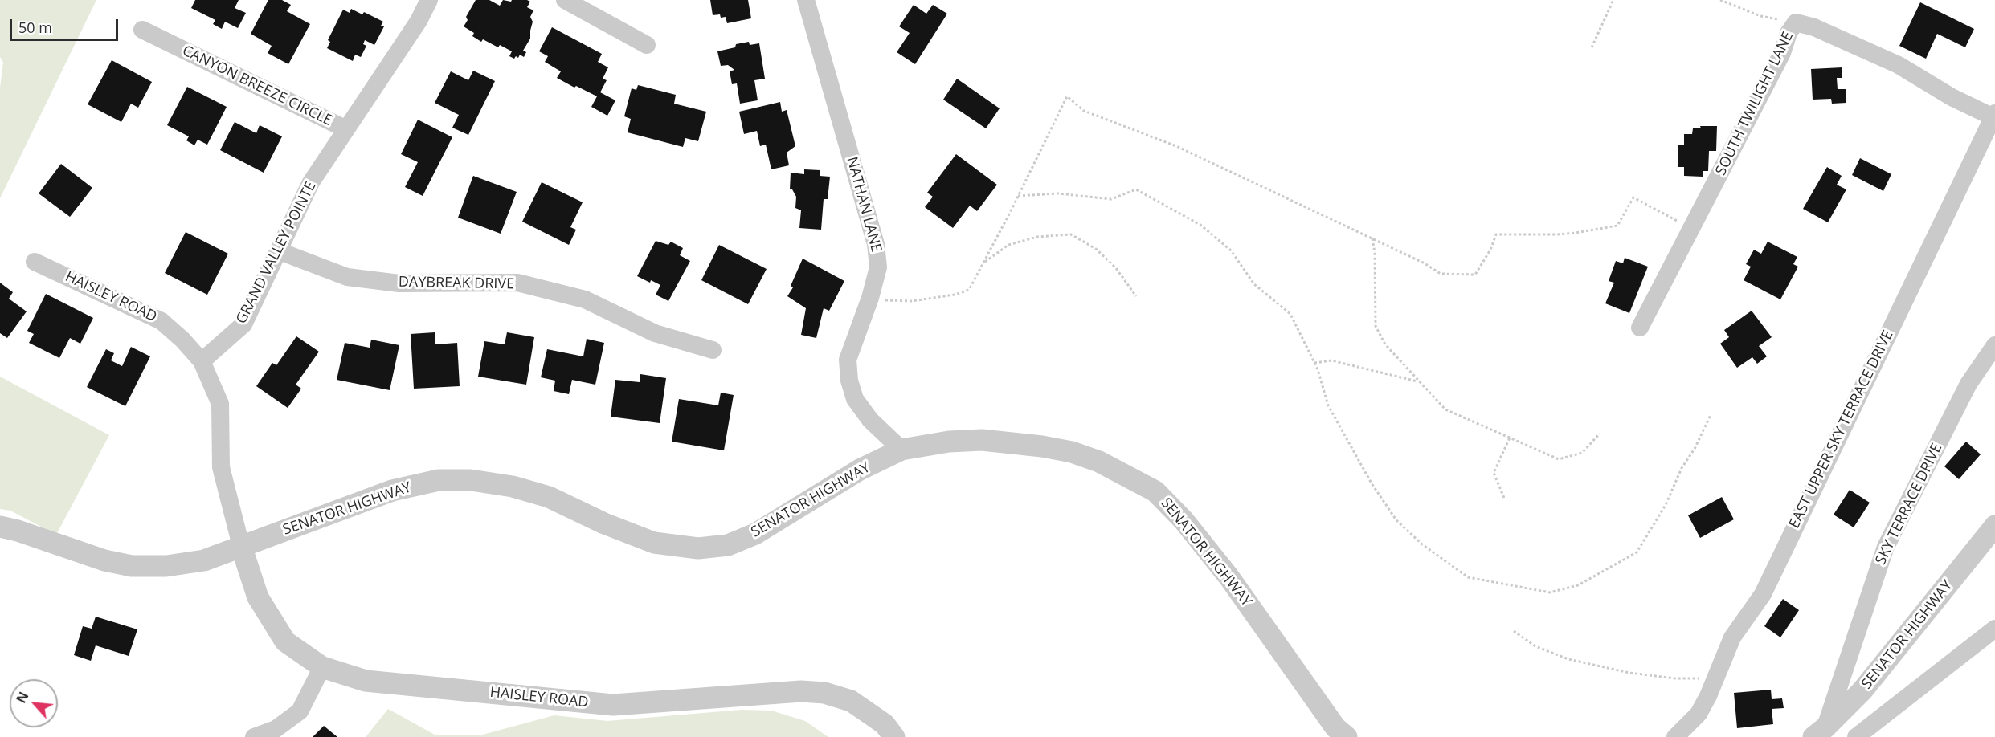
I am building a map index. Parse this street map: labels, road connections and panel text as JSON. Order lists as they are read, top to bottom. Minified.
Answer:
{"streets":{"street":["CANYON BREEZE CIRCLE","SOUTH TWILIGHT LANE","NATHAN LANE","GRAND VALLEY POINTE","DAYBREAK DRIVE","HAISLEY ROAD","EAST UPPER SKY TERRACE DRIVE","SENATOR HIGHWAY","SKY TERRACE DRIVE"]},"crossings":[["CANYON BREEZE CIRCLE","GRAND VALLEY POINTE"],["SOUTH TWILIGHT LANE","EAST UPPER SKY TERRACE DRIVE"],["NATHAN LANE","SENATOR HIGHWAY"],["GRAND VALLEY POINTE","DAYBREAK DRIVE"],["GRAND VALLEY POINTE","HAISLEY ROAD"],["HAISLEY ROAD","SENATOR HIGHWAY"],["SENATOR HIGHWAY","SKY TERRACE DRIVE"]],"scale_bar":"50 m","north":"top left"}
